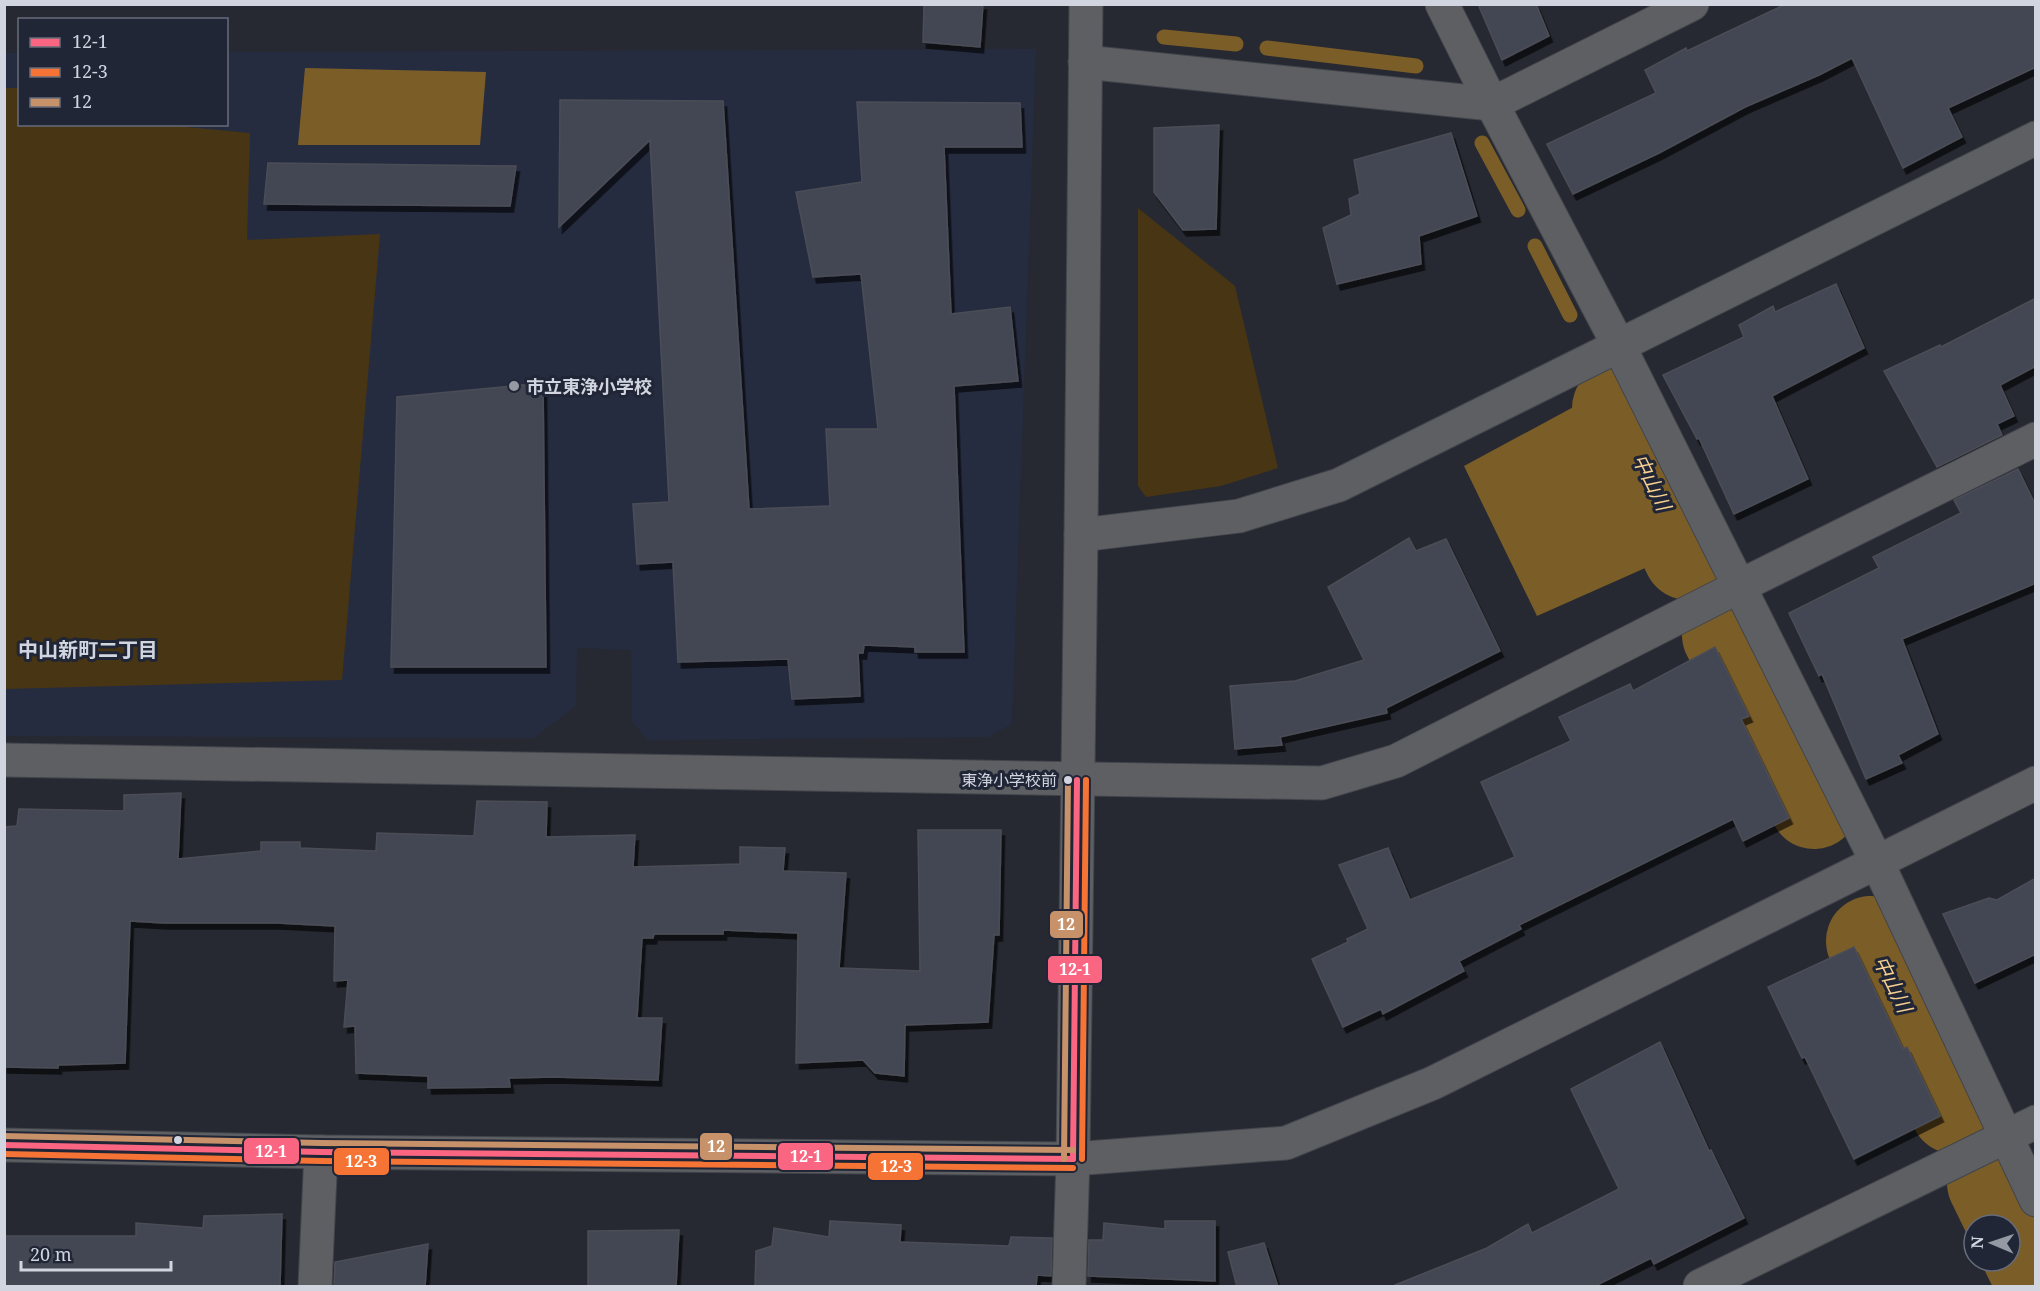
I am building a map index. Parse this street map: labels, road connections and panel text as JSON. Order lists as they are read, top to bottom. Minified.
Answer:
{"districts":["中山新町二丁目"],"water":["中山川"],"places":["市立東浄小学校","東浄小学校前"],"lines":["transit line 12-1","transit line 12-3","transit line 12"],"legend":["12-1","12-3","12"],"scale_bar":"20 m","north":"left"}
